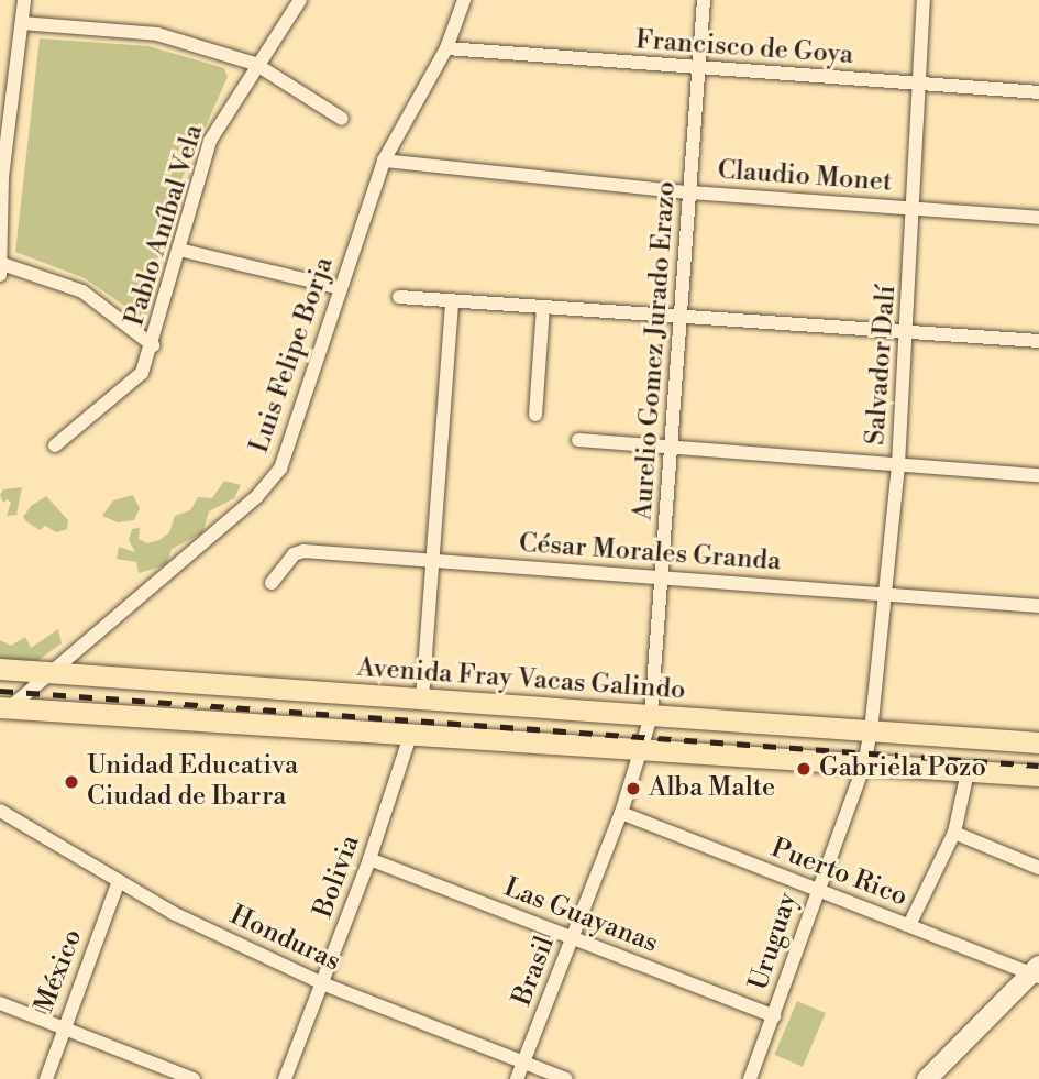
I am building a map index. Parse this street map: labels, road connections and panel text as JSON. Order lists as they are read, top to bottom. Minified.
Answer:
{"streets":{"main road":["Avenida Fray Vacas Galindo"],"street":["Francisco de Goya","Claudio Monet","Pablo Aníbal Vela","Aurelio Gomez Jurado Erazo","Luis Felipe Borja","Salvador Dalí","César Morales Granda","Puerto Rico","Bolivia","Las Guayanas","Honduras","Uruguay","México","Brasil"]},"crossings":[["Francisco de Goya","Aurelio Gomez Jurado Erazo"],["Francisco de Goya","Luis Felipe Borja"],["Francisco de Goya","Salvador Dalí"],["Claudio Monet","Aurelio Gomez Jurado Erazo"],["Claudio Monet","Luis Felipe Borja"],["Claudio Monet","Salvador Dalí"],["Aurelio Gomez Jurado Erazo","César Morales Granda"],["Aurelio Gomez Jurado Erazo","Avenida Fray Vacas Galindo"],["Aurelio Gomez Jurado Erazo","Brasil"],["Luis Felipe Borja","Avenida Fray Vacas Galindo"],["Salvador Dalí","César Morales Granda"],["Salvador Dalí","Avenida Fray Vacas Galindo"],["Salvador Dalí","Uruguay"],["Avenida Fray Vacas Galindo","Uruguay"],["Puerto Rico","Uruguay"],["Puerto Rico","Brasil"],["Bolivia","Las Guayanas"],["Bolivia","Honduras"],["Las Guayanas","Uruguay"],["Las Guayanas","Brasil"],["Honduras","México"],["Honduras","Brasil"]],"places":["Gabriela Pozo","Unidad Educativa Ciudad de Ibarra","Alba Malte"]}
